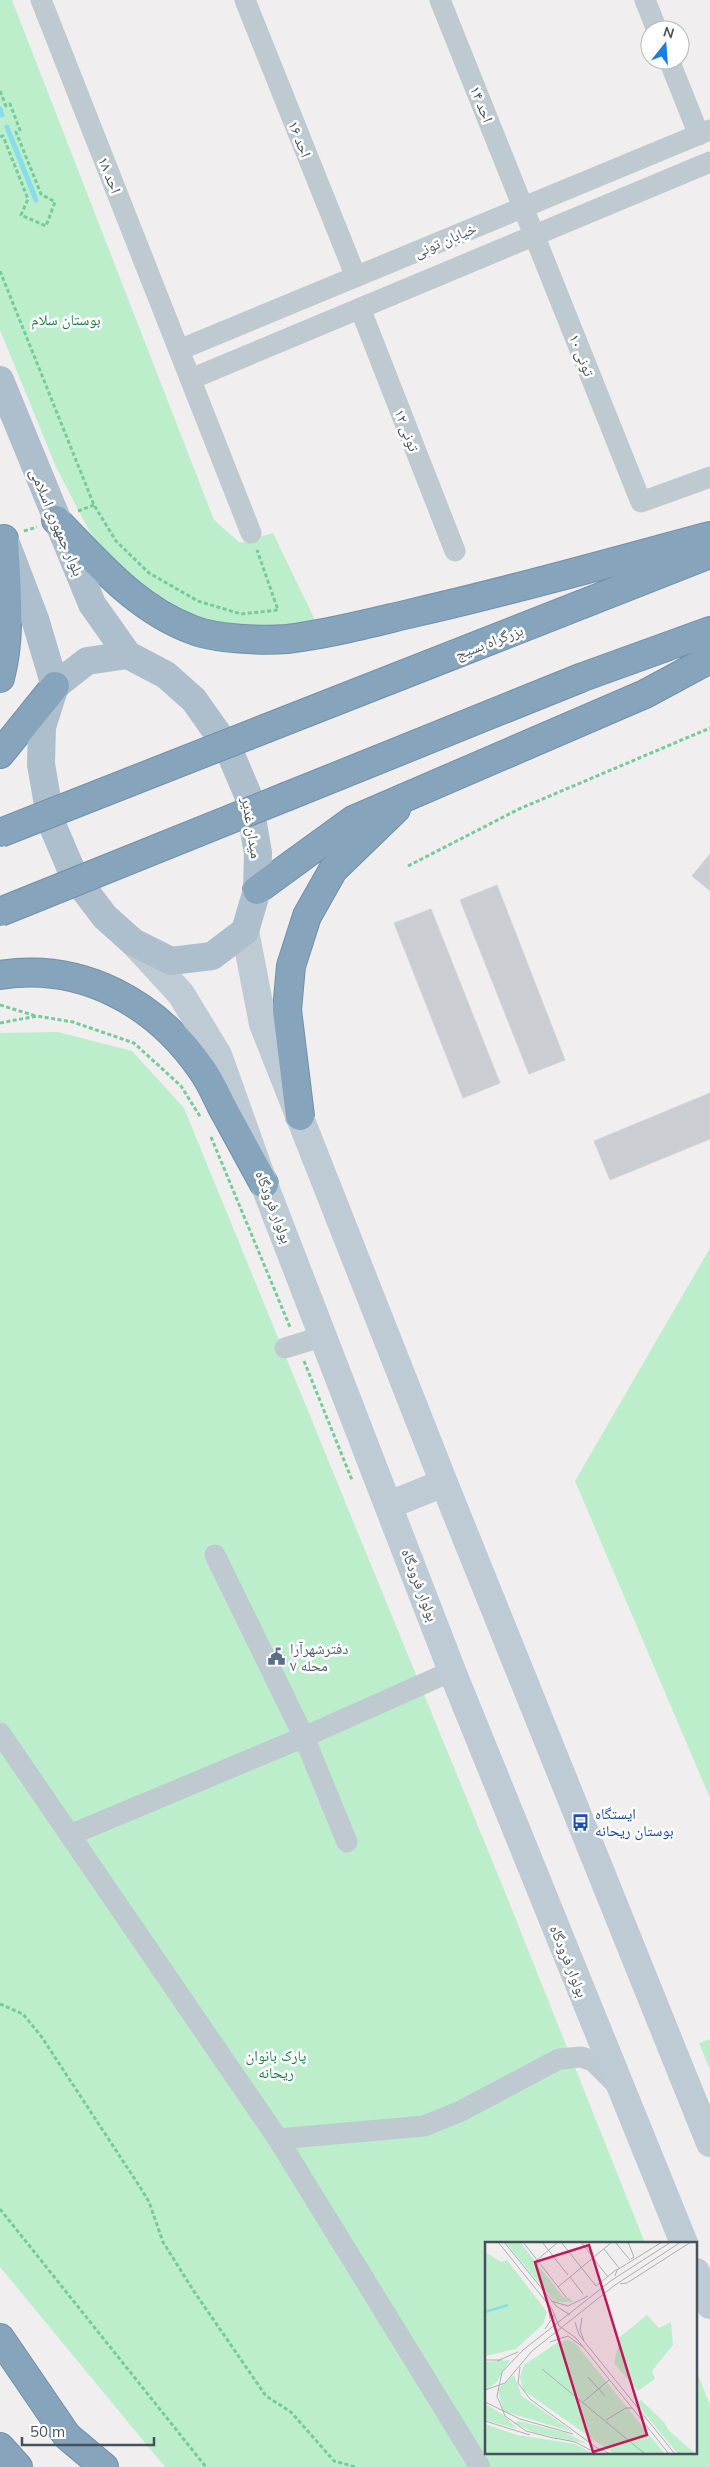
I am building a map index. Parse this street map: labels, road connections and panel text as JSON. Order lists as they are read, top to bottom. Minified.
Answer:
{"streets":{"highway":["بزرگراه بسیج"],"main road":["بلوار جمهوری اسلامی","میدان غدیر","بولوار فرودگاه"],"street":["احد ۱۴","احد ۱۶","احد ۱۸","خیابان تونی","تونی ۱۰","تونی ۱۲"]},"crossings":[["احد ۱۴","خیابان تونی"],["احد ۱۴","تونی ۱۰"],["احد ۱۶","خیابان تونی"],["احد ۱۸","خیابان تونی"],["خیابان تونی","تونی ۱۰"],["خیابان تونی","تونی ۱۲"],["بلوار جمهوری اسلامی","میدان غدیر"]],"parks":["بوستان سلام","پارک بانوان ریحانه"],"places":{"public building":["دفترشهرآرا محله ۷"],"bus stop":["ایستگاه بوستان ریحانه"]},"scale_bar":"50 m","north":"top"}
